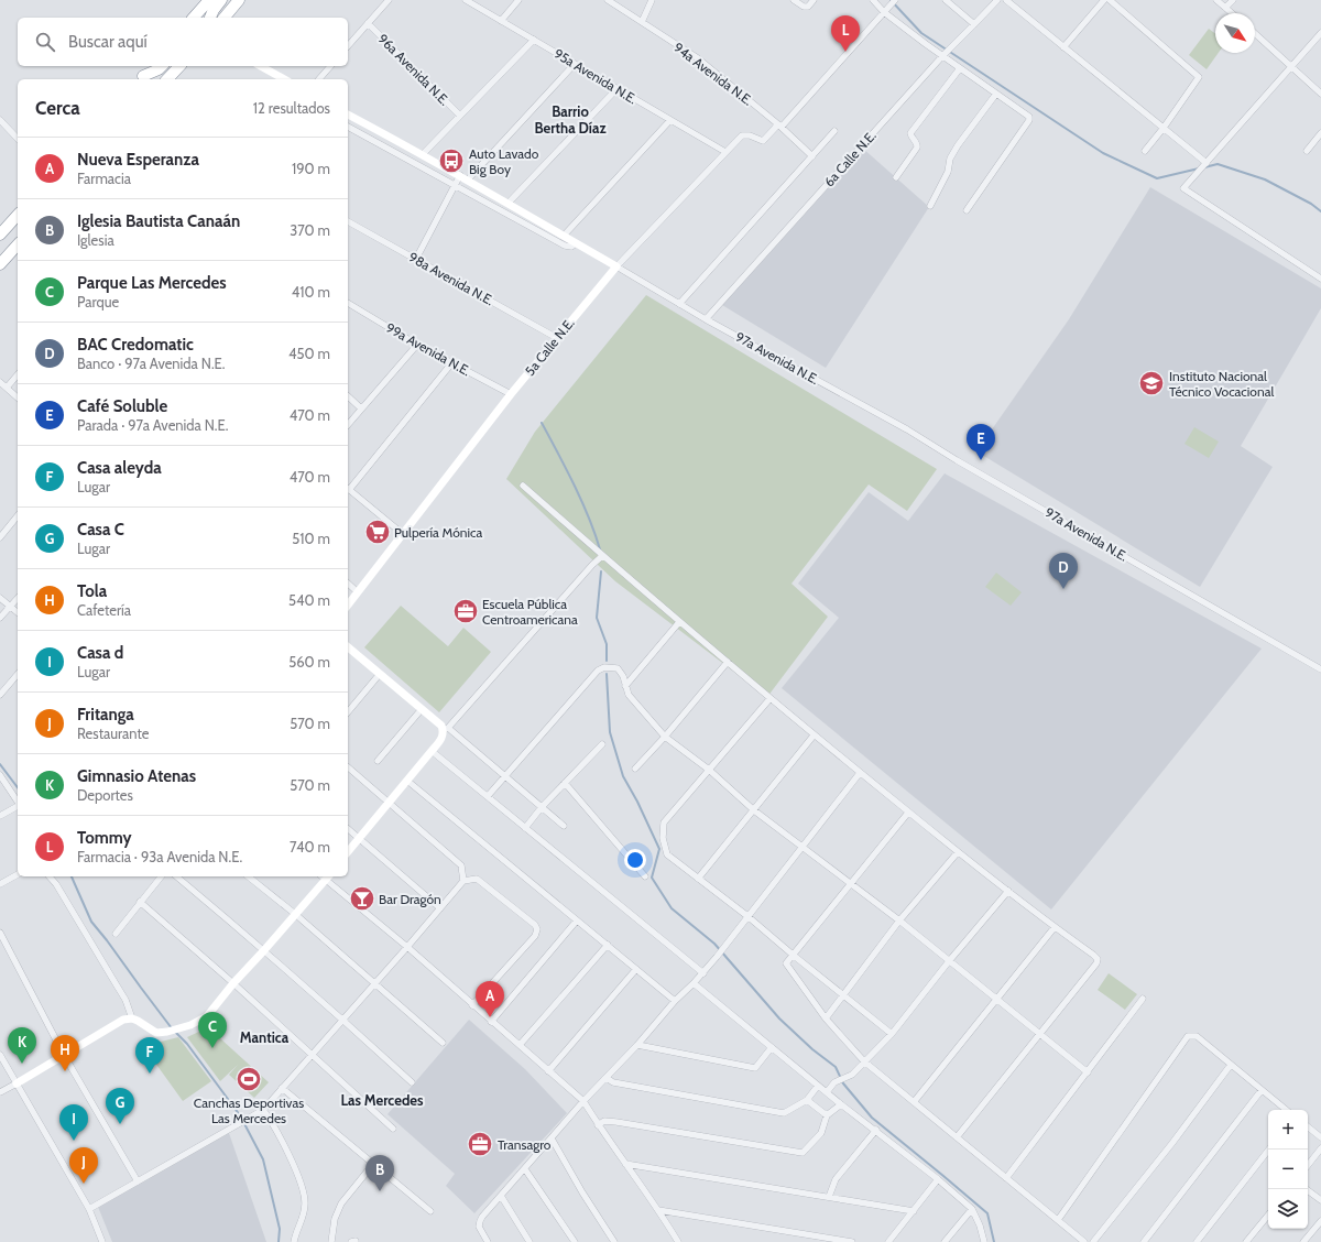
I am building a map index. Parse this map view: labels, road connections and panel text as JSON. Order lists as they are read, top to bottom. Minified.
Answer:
{"streets":{"street":["96a Avenida N.E.","94a Avenida N.E.","95a Avenida N.E.","6a Calle N.E.","98a Avenida N.E.","5a Calle N.E.","99a Avenida N.E.","97a Avenida N.E."]},"crossings":[["94a Avenida N.E.","5a Calle N.E."],["95a Avenida N.E.","5a Calle N.E."],["6a Calle N.E.","97a Avenida N.E."],["98a Avenida N.E.","5a Calle N.E."],["5a Calle N.E.","99a Avenida N.E."],["5a Calle N.E.","97a Avenida N.E."]],"districts":["Barrio Bertha Díaz","Mantica","Las Mercedes"],"places":{"bus stop":["Auto Lavado Big Boy"],"school or university":["Instituto Nacional Técnico Vocacional"],"supermarket":["Pulpería Mónica"],"office":["Escuela Pública Centroamericana","Transagro"],"bar":["Bar Dragón"],"sports":["Canchas Deportivas Las Mercedes"]},"north":"bottom right","page":{"pins":["L","E","D","A","C","K","H","F","G","I","J","B"],"search":"Buscar aquí","heading":["Cerca","12 resultados"],"list":[{"mark":"A","name":"Nueva Esperanza","note":"Farmacia","value":"190 m"},{"mark":"B","name":"Iglesia Bautista Canaán","note":"Iglesia","value":"370 m"},{"mark":"C","name":"Parque Las Mercedes","note":"Parque","value":"410 m"},{"mark":"D","name":"BAC Credomatic","note":"Banco · 97a Avenida N.E.","value":"450 m"},{"mark":"E","name":"Café Soluble","note":"Parada · 97a Avenida N.E.","value":"470 m"},{"mark":"F","name":"Casa aleyda","note":"Lugar","value":"470 m"},{"mark":"G","name":"Casa C","note":"Lugar","value":"510 m"},{"mark":"H","name":"Tola","note":"Cafetería","value":"540 m"},{"mark":"I","name":"Casa d","note":"Lugar","value":"560 m"},{"mark":"J","name":"Fritanga","note":"Restaurante","value":"570 m"},{"mark":"K","name":"Gimnasio Atenas","note":"Deportes","value":"570 m"},{"mark":"L","name":"Tommy","note":"Farmacia · 93a Avenida N.E.","value":"740 m"}],"map_buttons":["+","−"]}}
